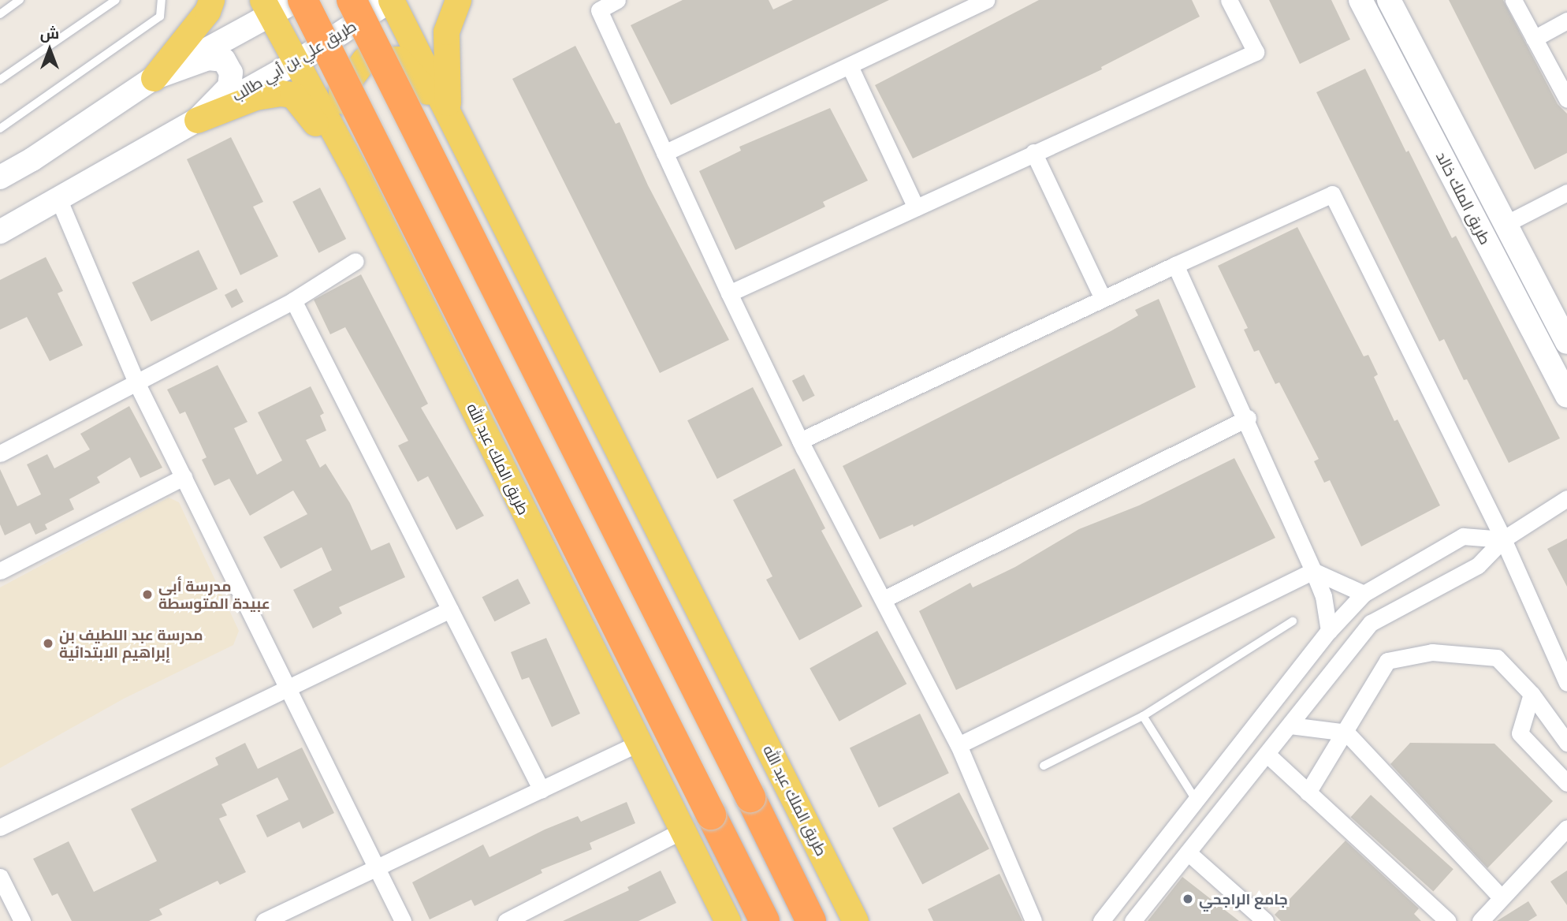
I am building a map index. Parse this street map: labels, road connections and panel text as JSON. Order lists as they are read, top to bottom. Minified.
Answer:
{"streets":{"highway":["طريق الملك عبد الله"],"main road":["طريق علي بن أبي طالب","طريق الملك خالد"]},"crossings":[["طريق علي بن أبي طالب","طريق الملك عبد الله"]],"places":["مدرسة أبي عبيدة المتوسطة","مدرسة عبد اللطيف بن إبراهيم الابتدائية","جامع الراجحي"],"north":"top"}
